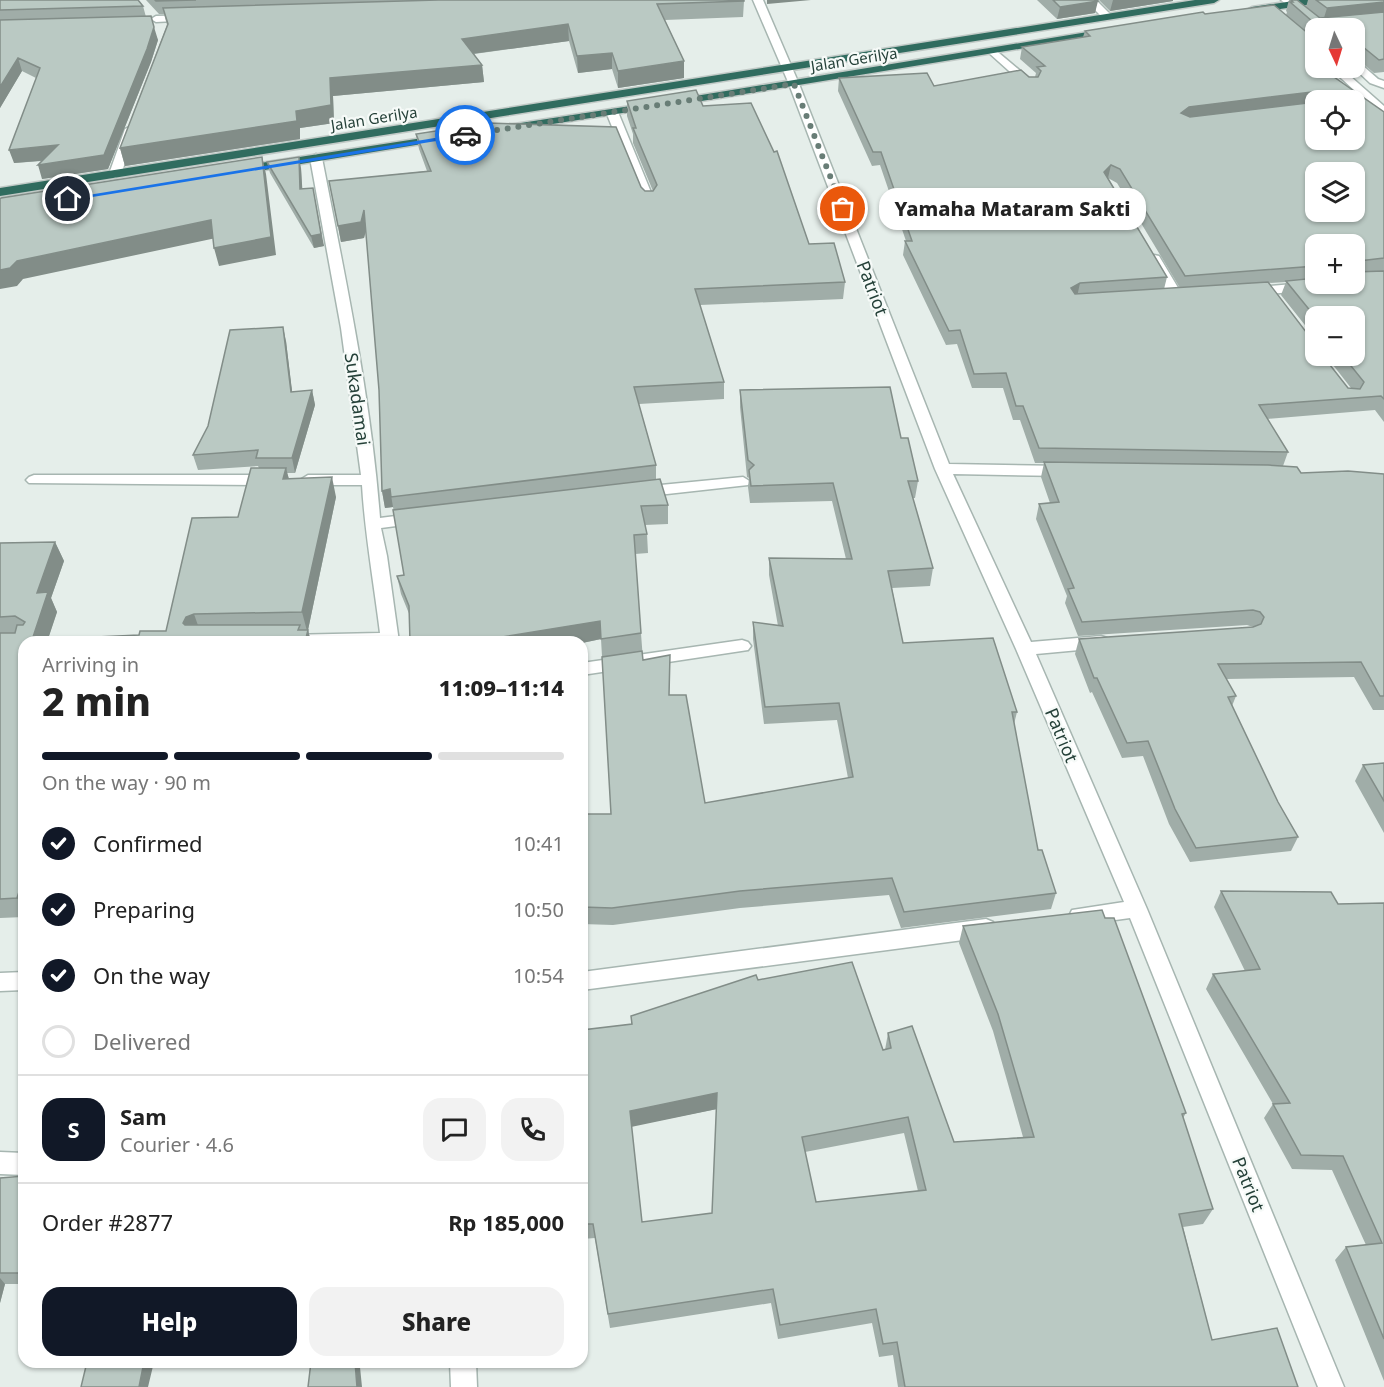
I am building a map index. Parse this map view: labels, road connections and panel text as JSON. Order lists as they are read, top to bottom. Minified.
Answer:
{"streets":{"highway":["Jalan Gerilya"],"street":["Patriot","Sukadamai"]},"crossings":[["Jalan Gerilya","Patriot"],["Jalan Gerilya","Sukadamai"]],"places":["Yamaha Mataram Sakti"],"north":"bottom","page":{"map_buttons":["+","−"],"bubble":"Yamaha Mataram Sakti","heading":["2 min","Arriving in","11:09–11:14"],"panel":["Sam","Courier · 4.6","Order #2877","Rp 185,000"],"bar":"On the way · 90 m","list":[["Confirmed","10:41"],["Preparing","10:50"],["On the way","10:54"],"Delivered"],"round":"S","buttons":["Help","Share"]}}
